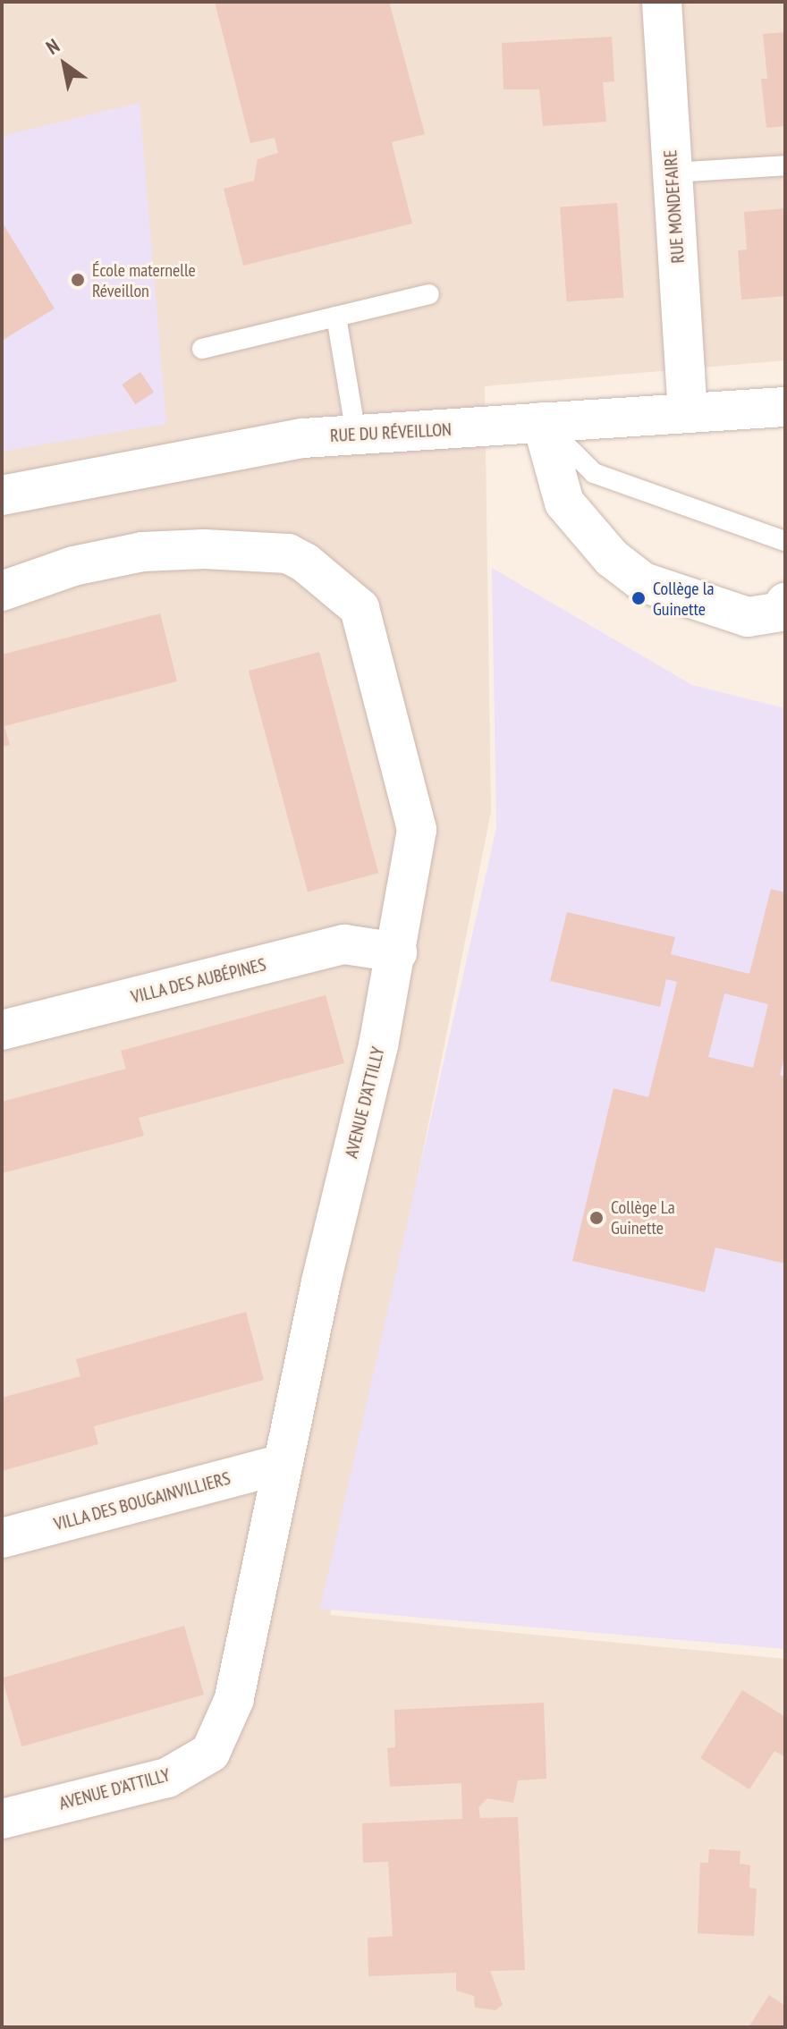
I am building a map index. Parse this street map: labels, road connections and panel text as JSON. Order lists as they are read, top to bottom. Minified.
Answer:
{"streets":{"street":["RUE MONDEFAIRE","RUE DU RÉVEILLON","VILLA DES AUBÉPINES","AVENUE D'ATTILLY","VILLA DES BOUGAINVILLIERS"]},"crossings":[["RUE MONDEFAIRE","RUE DU RÉVEILLON"],["VILLA DES AUBÉPINES","AVENUE D'ATTILLY"],["AVENUE D'ATTILLY","VILLA DES BOUGAINVILLIERS"]],"places":["École maternelle Réveillon","Collège la Guinette","Collège La Guinette"],"north":"top left"}
